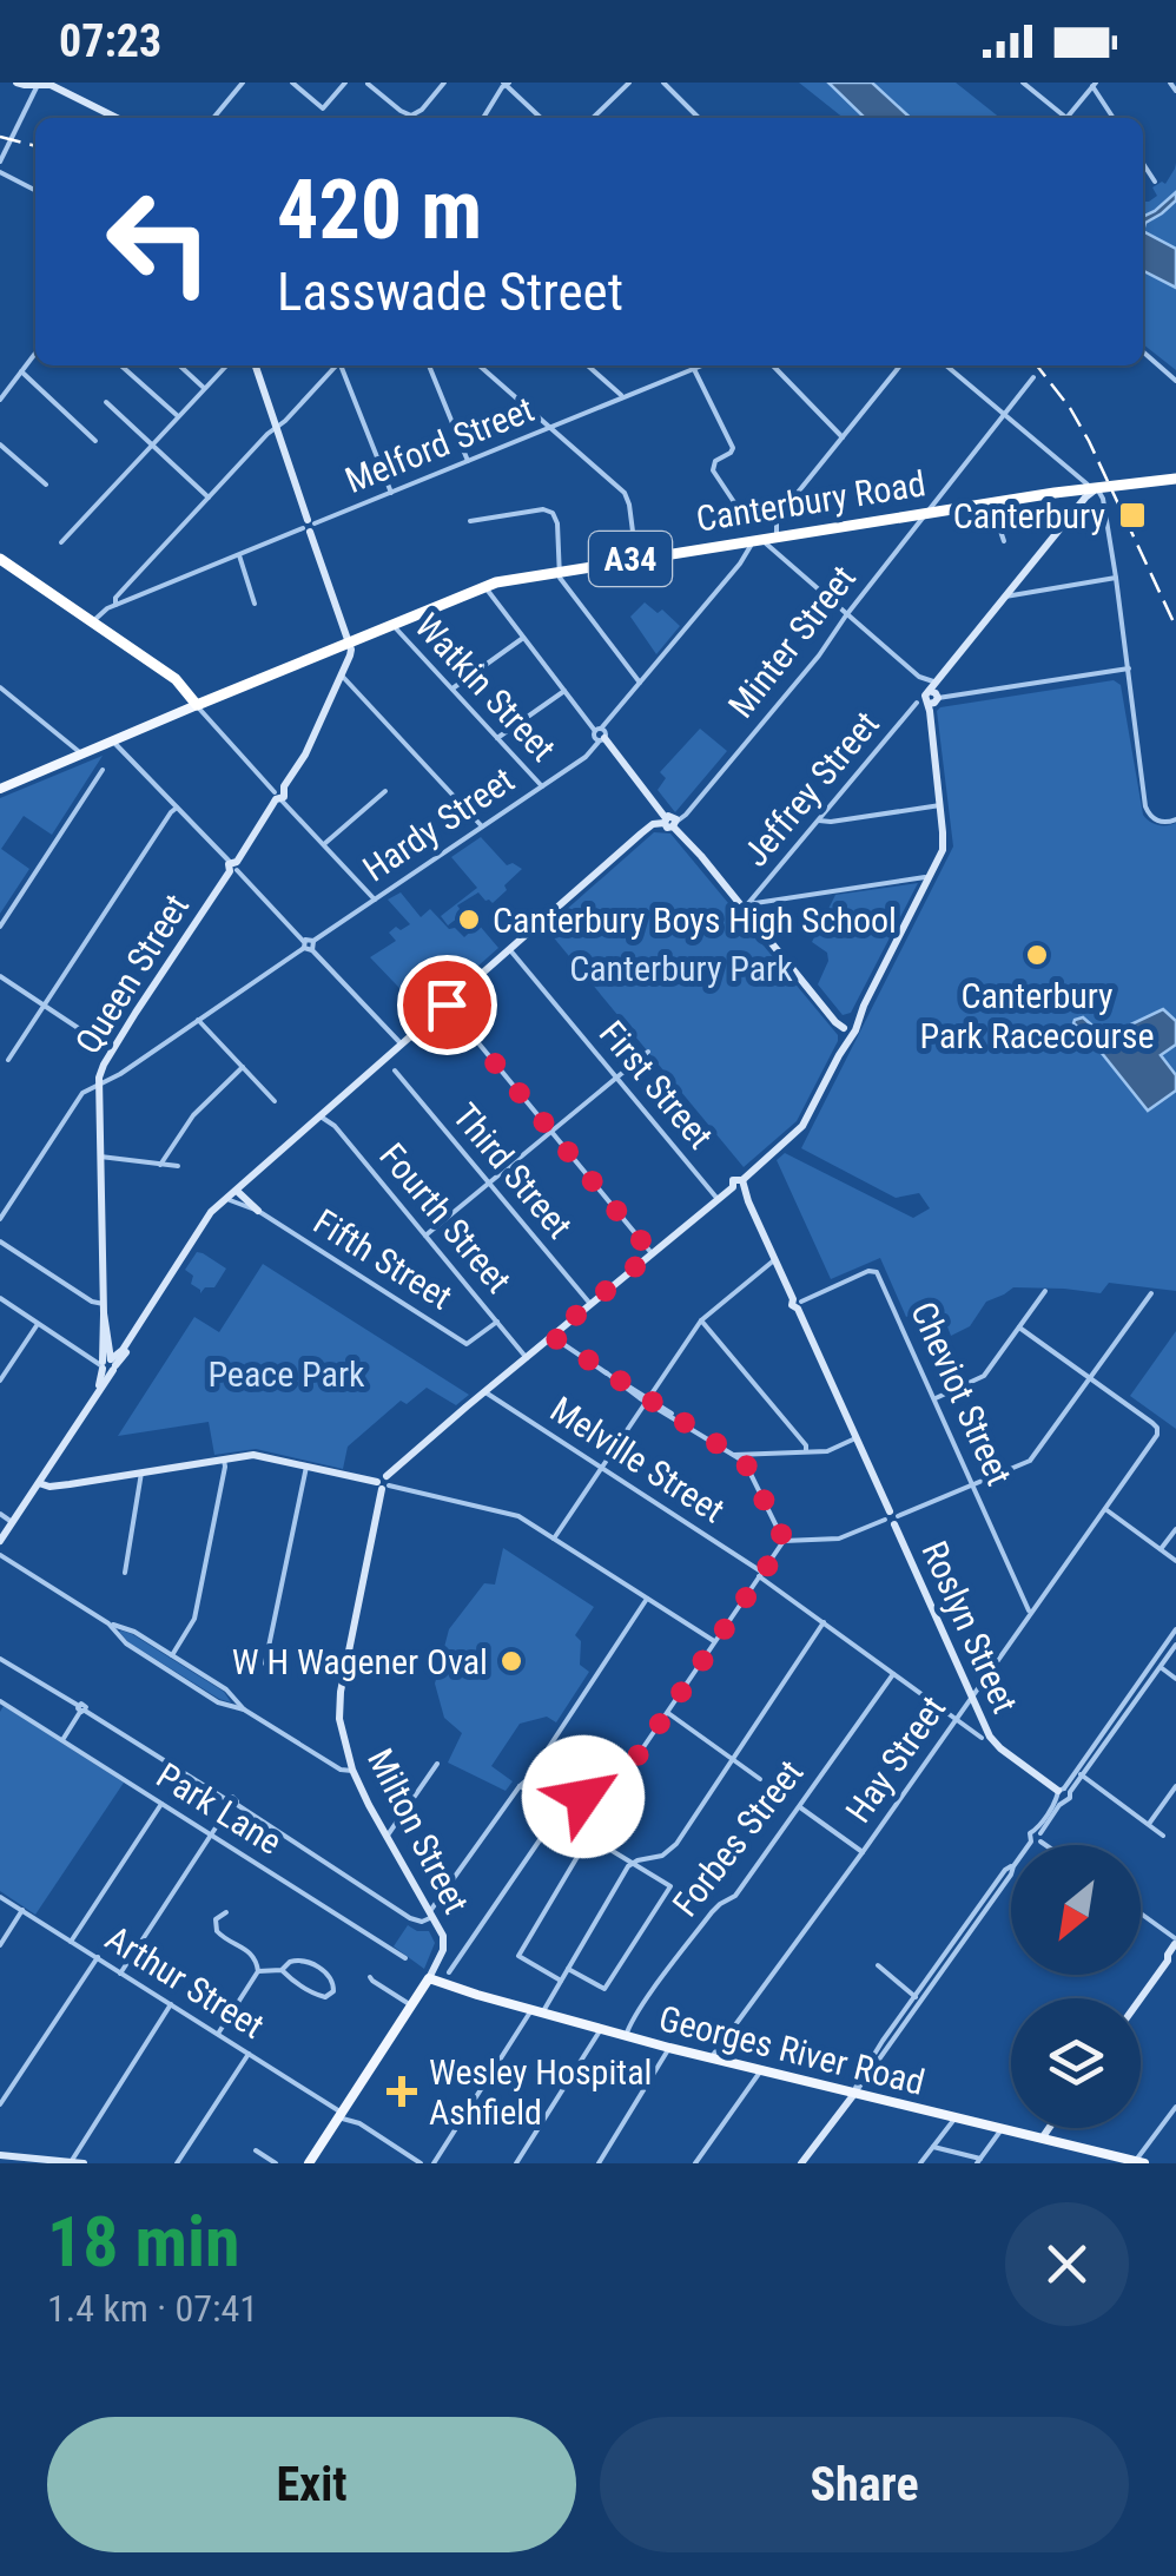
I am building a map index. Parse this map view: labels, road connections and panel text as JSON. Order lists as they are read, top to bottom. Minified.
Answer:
{"streets":{"highway":["Canterbury Road","A34"],"main road":["Milton Street","Georges River Road"],"street":["Melford Street","Minter Street","Watkin Street","Jeffrey Street","Hardy Street","Queen Street","First Street","Third Street","Fourth Street","Fifth Street","Cheviot Street","Melville Street","Roslyn Street","Hay Street","Park Lane","Forbes Street","Arthur Street"]},"crossings":[["Canterbury Road","Minter Street"],["Canterbury Road","Watkin Street"],["Canterbury Road","Hardy Street"],["Canterbury Road","Queen Street"],["Watkin Street","Hardy Street"],["Hardy Street","Queen Street"],["Fourth Street","Fifth Street"],["Cheviot Street","Roslyn Street"],["Cheviot Street","Hay Street"],["Melville Street","Hay Street"],["Melville Street","Forbes Street"],["Roslyn Street","Hay Street"],["Hay Street","Georges River Road"],["Milton Street","Arthur Street"],["Milton Street","Georges River Road"],["Forbes Street","Georges River Road"]],"parks":["Canterbury Park","Peace Park"],"places":{"transit":["Canterbury"],"other":["Canterbury Boys High School","Canterbury Park Racecourse","W H Wagener Oval"],"health":["Wesley Hospital Ashfield"]},"north":"bottom left","page":{"status":"07:23","turn":["420 m","Lasswade Street"],"heading":["18 min","1.4 km · 07:41"],"buttons":["Exit","Share"]}}
